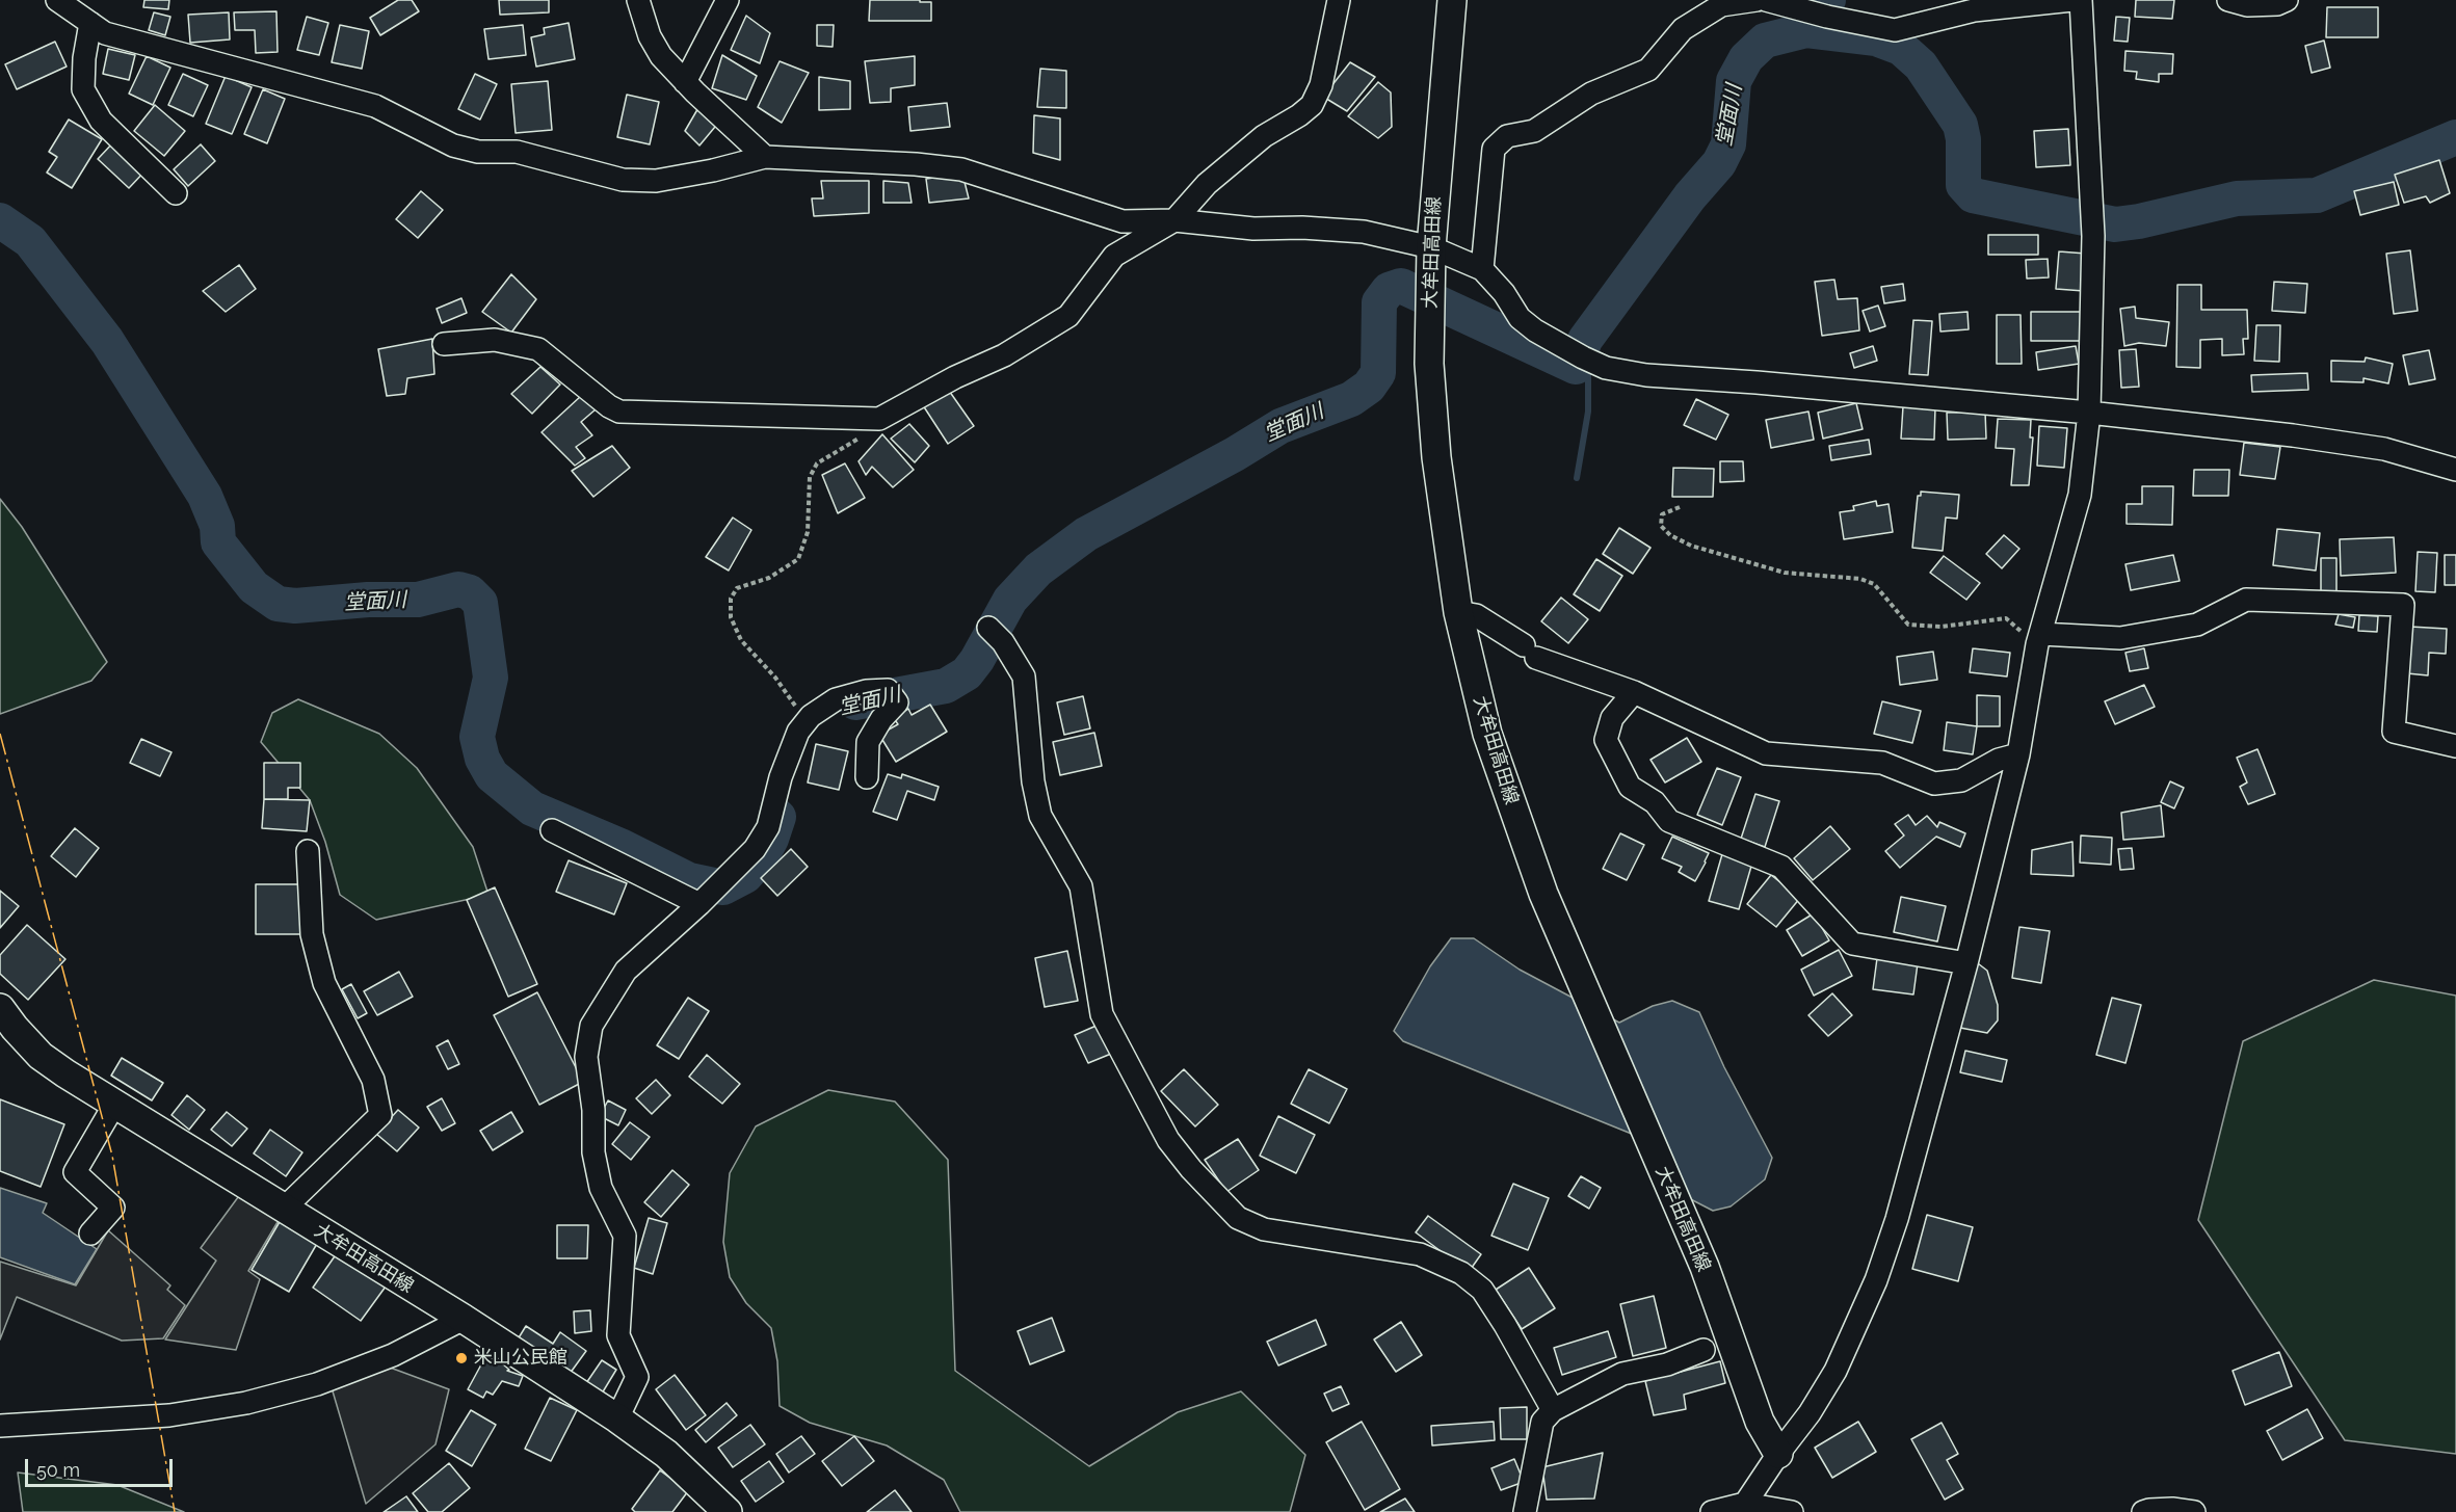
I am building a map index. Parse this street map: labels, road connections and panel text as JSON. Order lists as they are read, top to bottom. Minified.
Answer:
{"streets":{"main road":["大牟田高田線"]},"water":["堂面川"],"places":["米山公民館"],"scale_bar":"50 m"}
